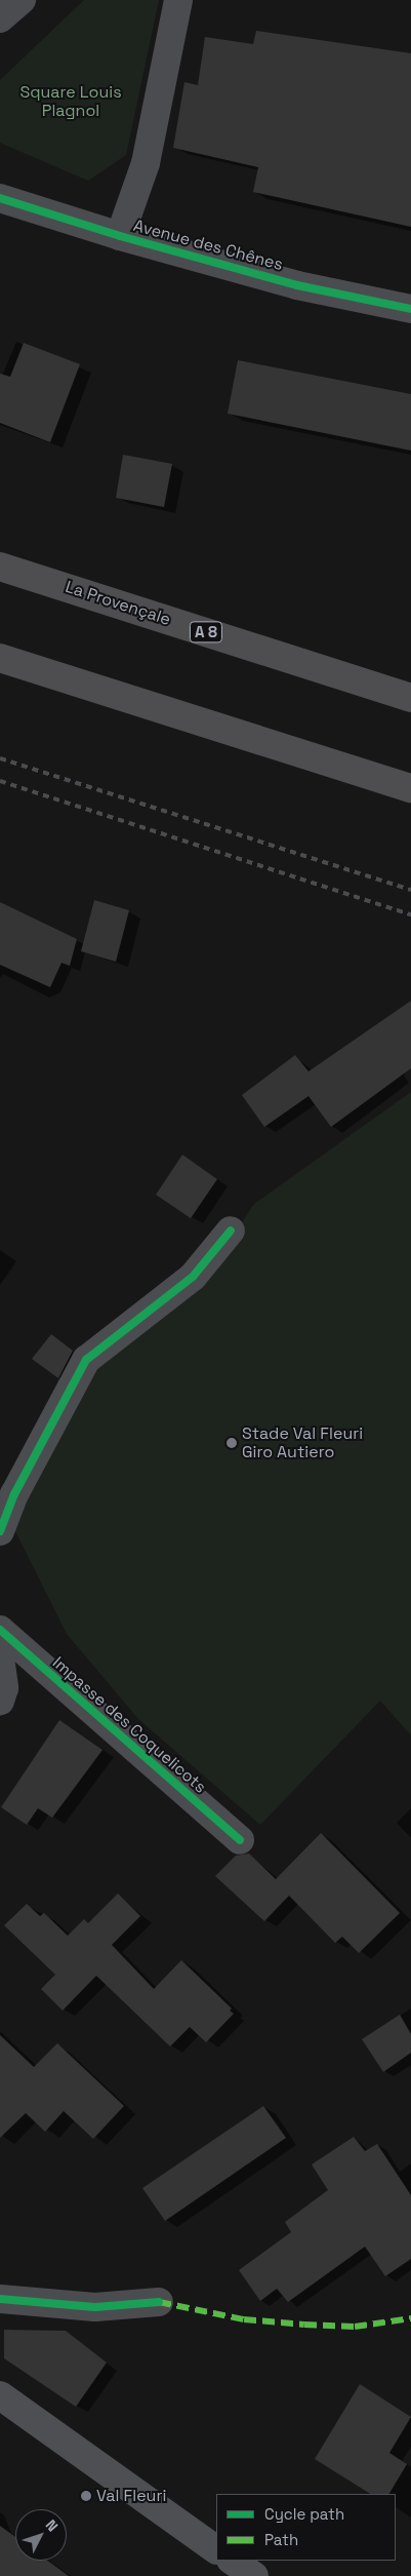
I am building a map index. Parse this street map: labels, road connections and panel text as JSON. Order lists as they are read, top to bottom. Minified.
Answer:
{"streets":{"highway":["La Provençale","A 8"],"street":["Avenue des Chênes","Impasse des Coquelicots"]},"parks":["Square Louis Plagnol"],"places":["Stade Val Fleuri Giro Autiero","Val Fleuri"],"legend":["Cycle path","Path"],"north":"top right"}
